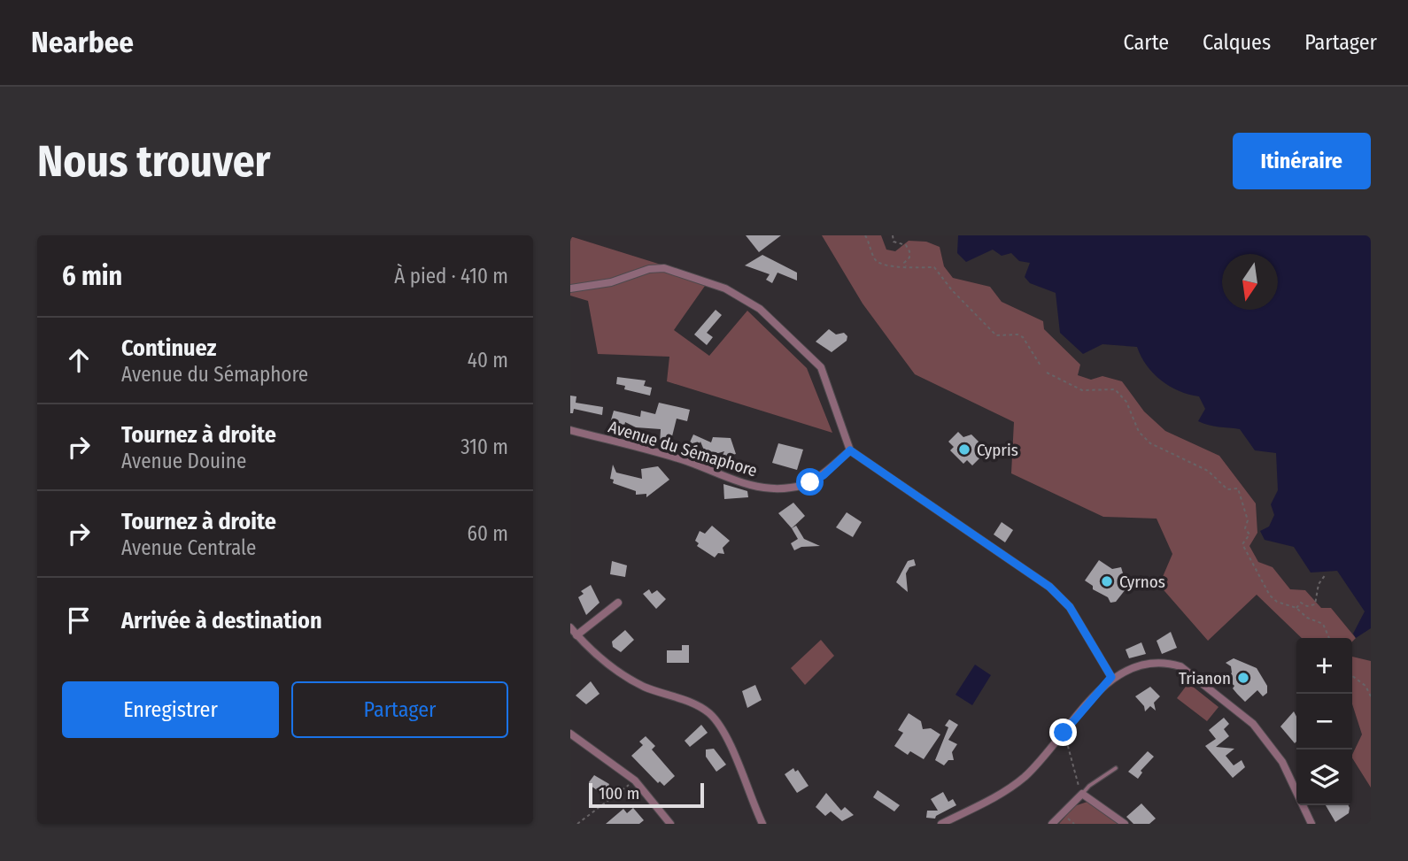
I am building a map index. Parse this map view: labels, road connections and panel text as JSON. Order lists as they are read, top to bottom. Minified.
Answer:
{"streets":{"street":["Avenue du Sémaphore"]},"places":["Cypris","Cyrnos","Trianon"],"scale_bar":"100 m","north":"bottom","page":{"header":"Nearbee","nav":["Carte","Calques","Partager"],"buttons":["Itinéraire",["Enregistrer","Partager"]],"title":"Nous trouver","heading":["6 min","À pied · 410 m"],"list":[["Continuez","Avenue du Sémaphore","40 m"],["Tournez à droite","Avenue Douine","310 m"],["Tournez à droite","Avenue Centrale","60 m"],"Arrivée à destination"],"map_buttons":["+","−"],"scale":"100 m"}}
